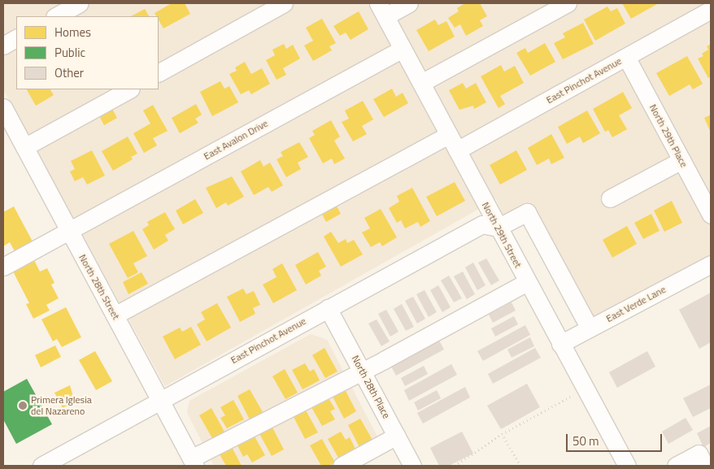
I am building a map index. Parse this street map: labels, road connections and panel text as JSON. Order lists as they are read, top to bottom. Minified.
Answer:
{"streets":{"street":["East Pinchot Avenue","North 29th Place","East Avalon Drive","North 29th Street","North 28th Street","East Verde Lane","North 28th Place"]},"crossings":[["East Pinchot Avenue","North 29th Place"],["East Pinchot Avenue","North 29th Street"],["East Pinchot Avenue","North 28th Street"],["East Pinchot Avenue","North 28th Place"],["East Avalon Drive","North 29th Street"],["East Avalon Drive","North 28th Street"],["North 29th Street","East Verde Lane"]],"places":["Primera Iglesia del Nazareno"],"legend":["Homes","Public","Other"],"scale_bar":"50 m"}
